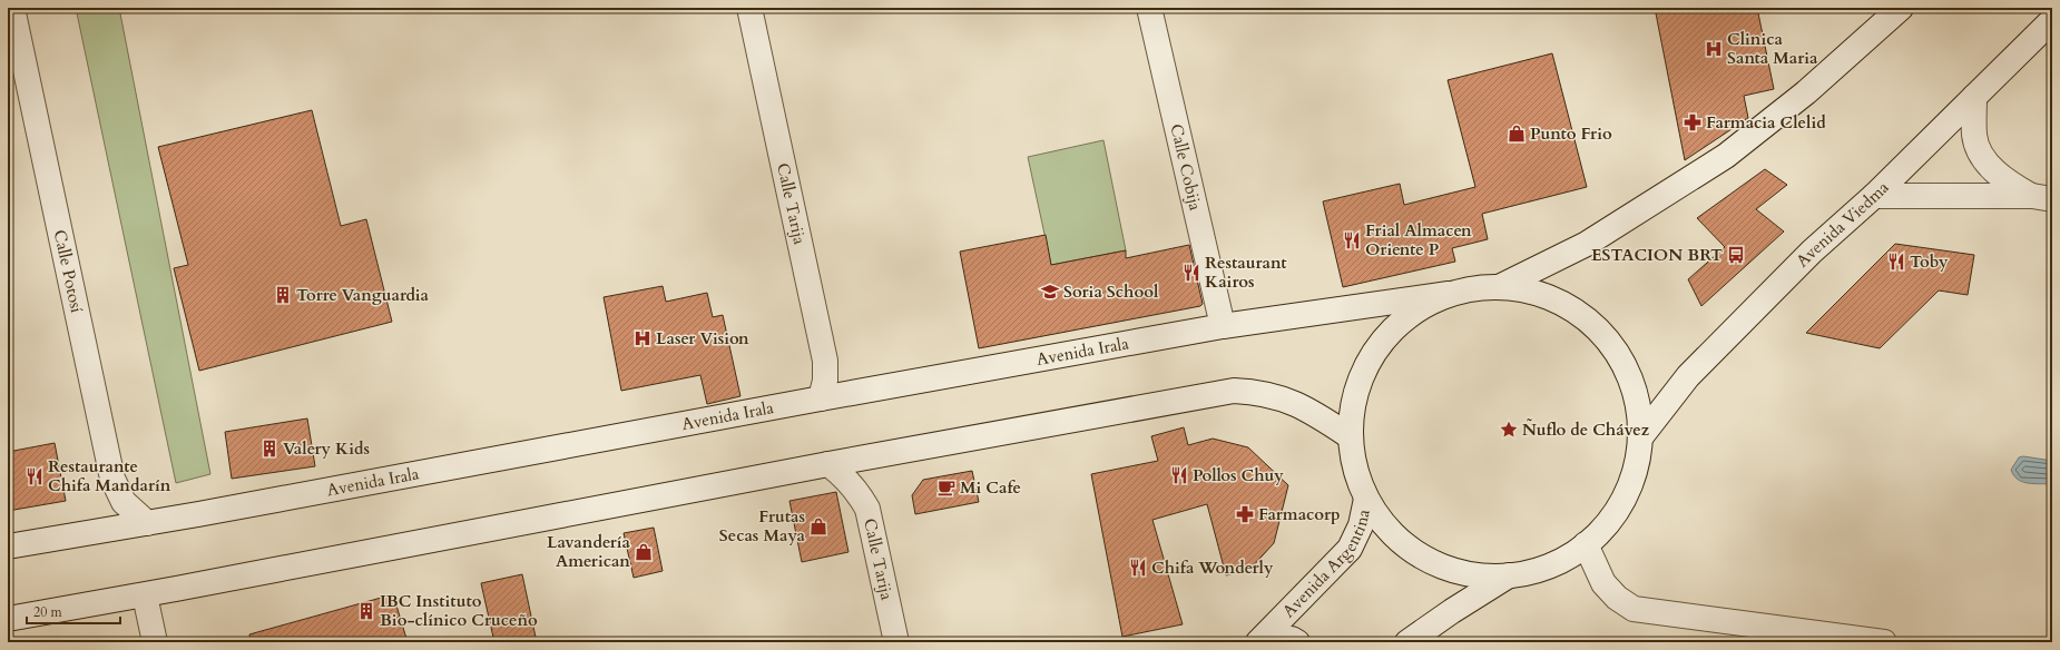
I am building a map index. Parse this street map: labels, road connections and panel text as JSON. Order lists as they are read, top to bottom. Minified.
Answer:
{"streets":{"main road":["Calle Cobija","Calle Tarija","Avenida Viedma","Calle Potosí","Avenida Irala","Avenida Argentina"]},"crossings":[["Calle Cobija","Avenida Irala"],["Calle Tarija","Avenida Irala"],["Calle Potosí","Avenida Irala"]],"places":{"hospital":["Clinica Santa Maria","Laser Vision"],"pharmacy":["Farmacia Clelid","Farmacorp"],"shop":["Punto Frio","Frutas Secas Maya","Lavandería American"],"restaurant":["Frial Almacen Oriente P","Toby","Restaurant Kairos","Pollos Chuy","Restaurante Chifa Mandarín","Chifa Wonderly"],"bus stop":["ESTACION BRT"],"school or university":["Soria School"],"building":["Torre Vanguardia","Valery Kids","IBC Instituto Bio-clínico Cruceño"],"place":["Ñuflo de Chávez"],"cafe":["Mi Cafe"]},"scale_bar":"20 m"}
